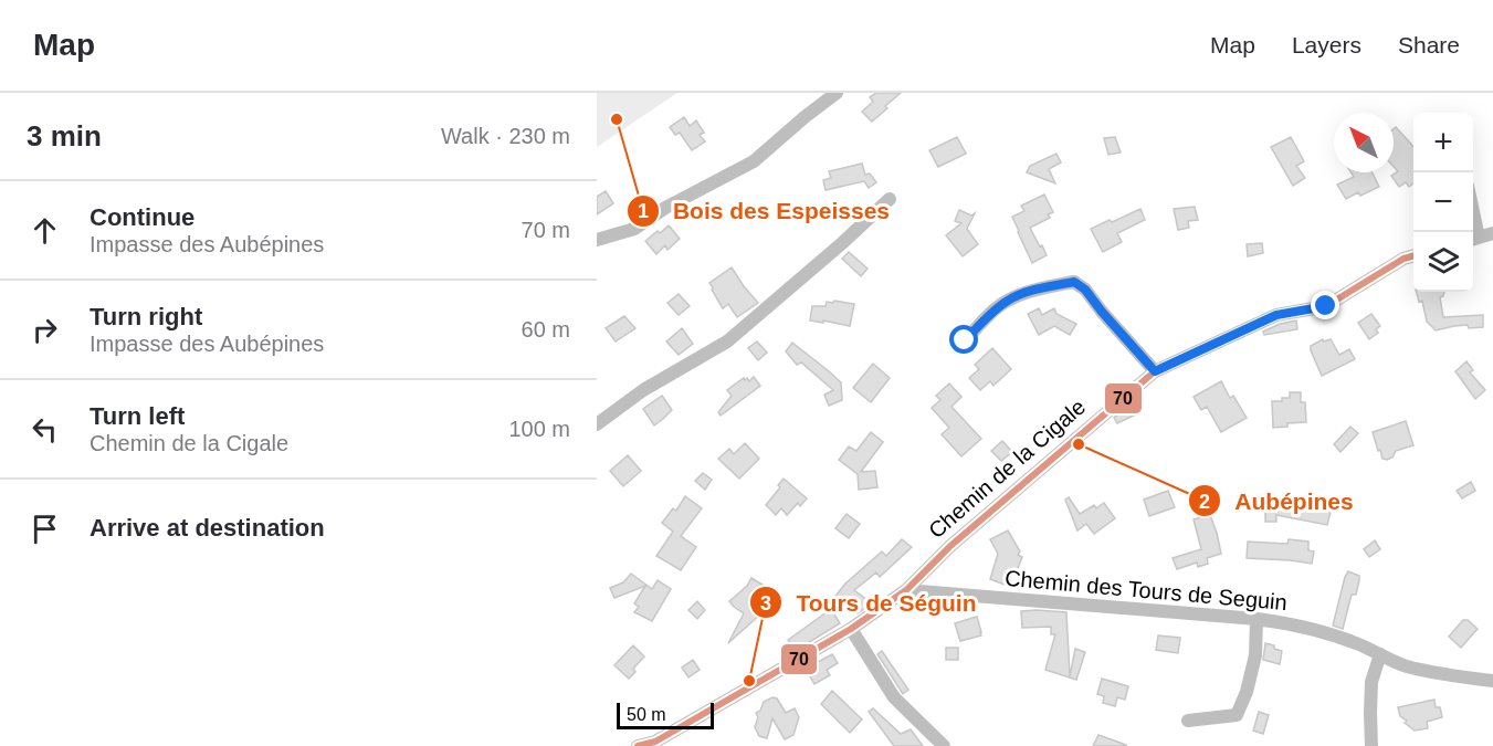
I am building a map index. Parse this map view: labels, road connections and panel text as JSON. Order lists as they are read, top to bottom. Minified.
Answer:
{"streets":{"street":["Chemin de la Cigale","Chemin des Tours de Seguin"]},"crossings":[["Chemin de la Cigale","Chemin des Tours de Seguin"]],"places":["Bois des Espeisses","Aubépines","Tours de Séguin"],"lines":["transit line 70"],"scale_bar":"50 m","north":"top left","page":{"header":"Map","nav":["Map","Layers","Share"],"heading":["3 min","Walk · 230 m"],"map_buttons":["+","−"],"list":[["Continue","Impasse des Aubépines","70 m"],["Turn right","Impasse des Aubépines","60 m"],["Turn left","Chemin de la Cigale","100 m"],"Arrive at destination"],"scale":"50 m"}}
